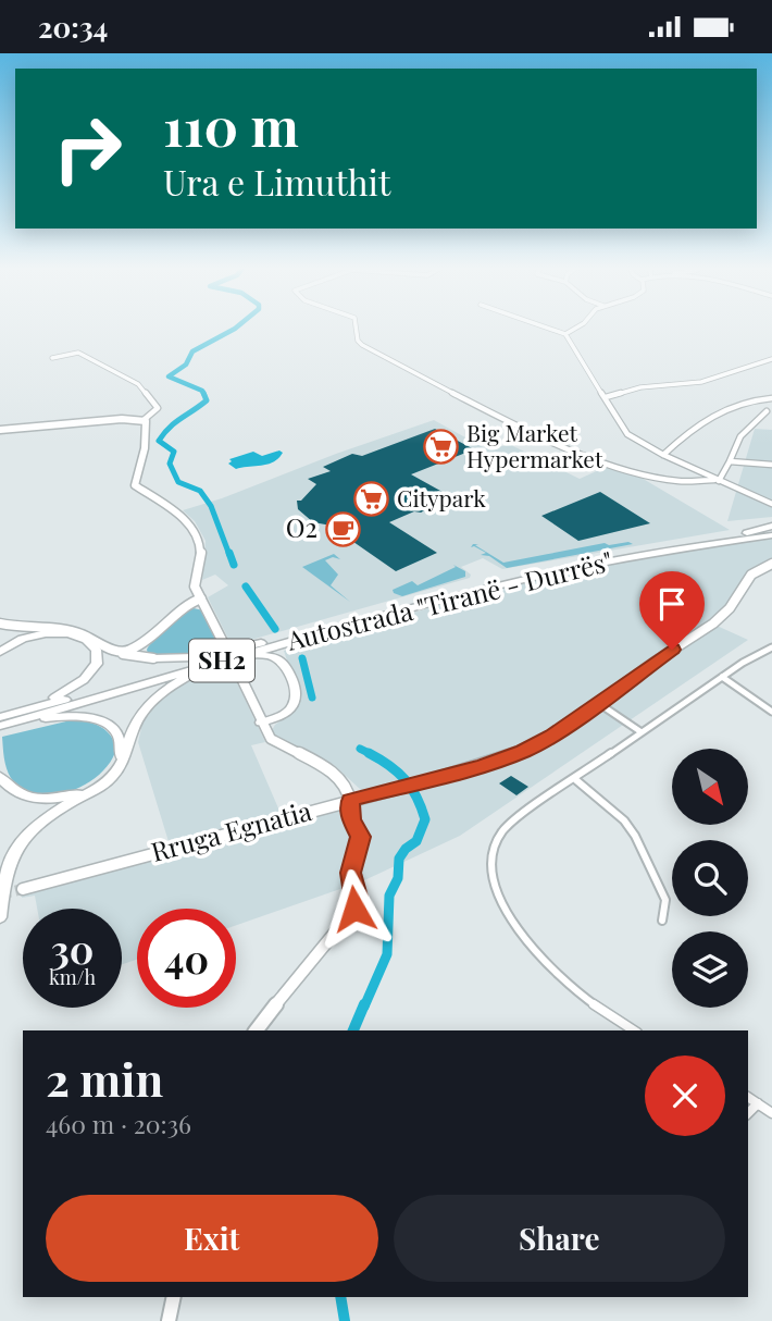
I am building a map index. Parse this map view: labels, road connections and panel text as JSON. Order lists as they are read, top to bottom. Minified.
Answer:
{"streets":{"highway":["Autostrada \"Tiranë - Durrës\"","SH2"],"main road":["Rruga Egnatia"]},"crossings":[["Autostrada \"Tiranë - Durrës\"","Rruga Egnatia"]],"places":{"supermarket":["Big Market Hypermarket","Citypark"],"cafe":["O2"]},"north":"bottom right","page":{"status":"20:34","turn":["110 m","Ura e Limuthit"],"speed":"30 km/h","limit":"40","heading":["2 min","460 m · 20:36"],"buttons":["Exit","Share"]}}
